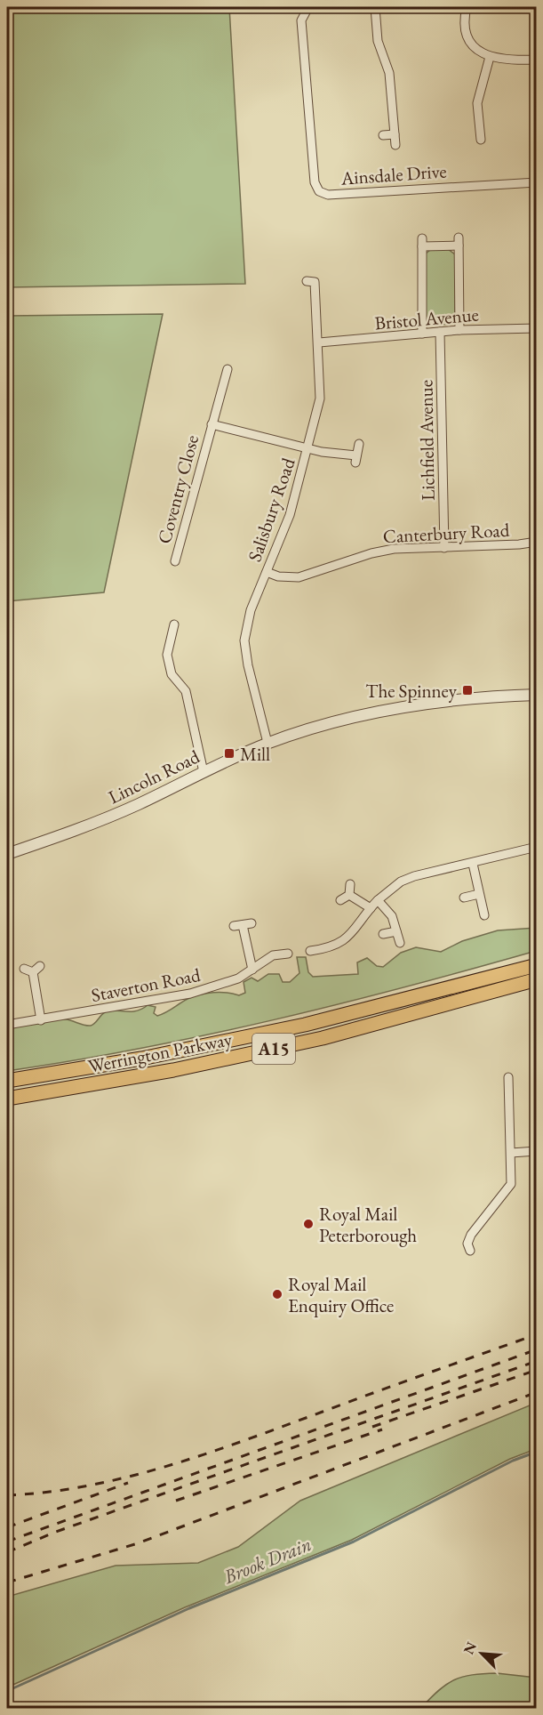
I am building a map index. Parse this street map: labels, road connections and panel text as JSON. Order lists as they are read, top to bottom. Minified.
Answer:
{"streets":{"highway":["A15","Werrington Parkway"],"street":["Ainsdale Drive","Bristol Avenue","Lichfield Avenue","Coventry Close","Salisbury Road","Canterbury Road","Lincoln Road","Staverton Road"]},"crossings":[["Bristol Avenue","Lichfield Avenue"],["Bristol Avenue","Salisbury Road"],["Lichfield Avenue","Canterbury Road"],["Coventry Close","Salisbury Road"],["Salisbury Road","Canterbury Road"],["Salisbury Road","Lincoln Road"]],"water":["Brook Drain"],"places":{"transit":["The Spinney","Mill"],"other":["Royal Mail Peterborough","Royal Mail Enquiry Office"]},"north":"top left"}
